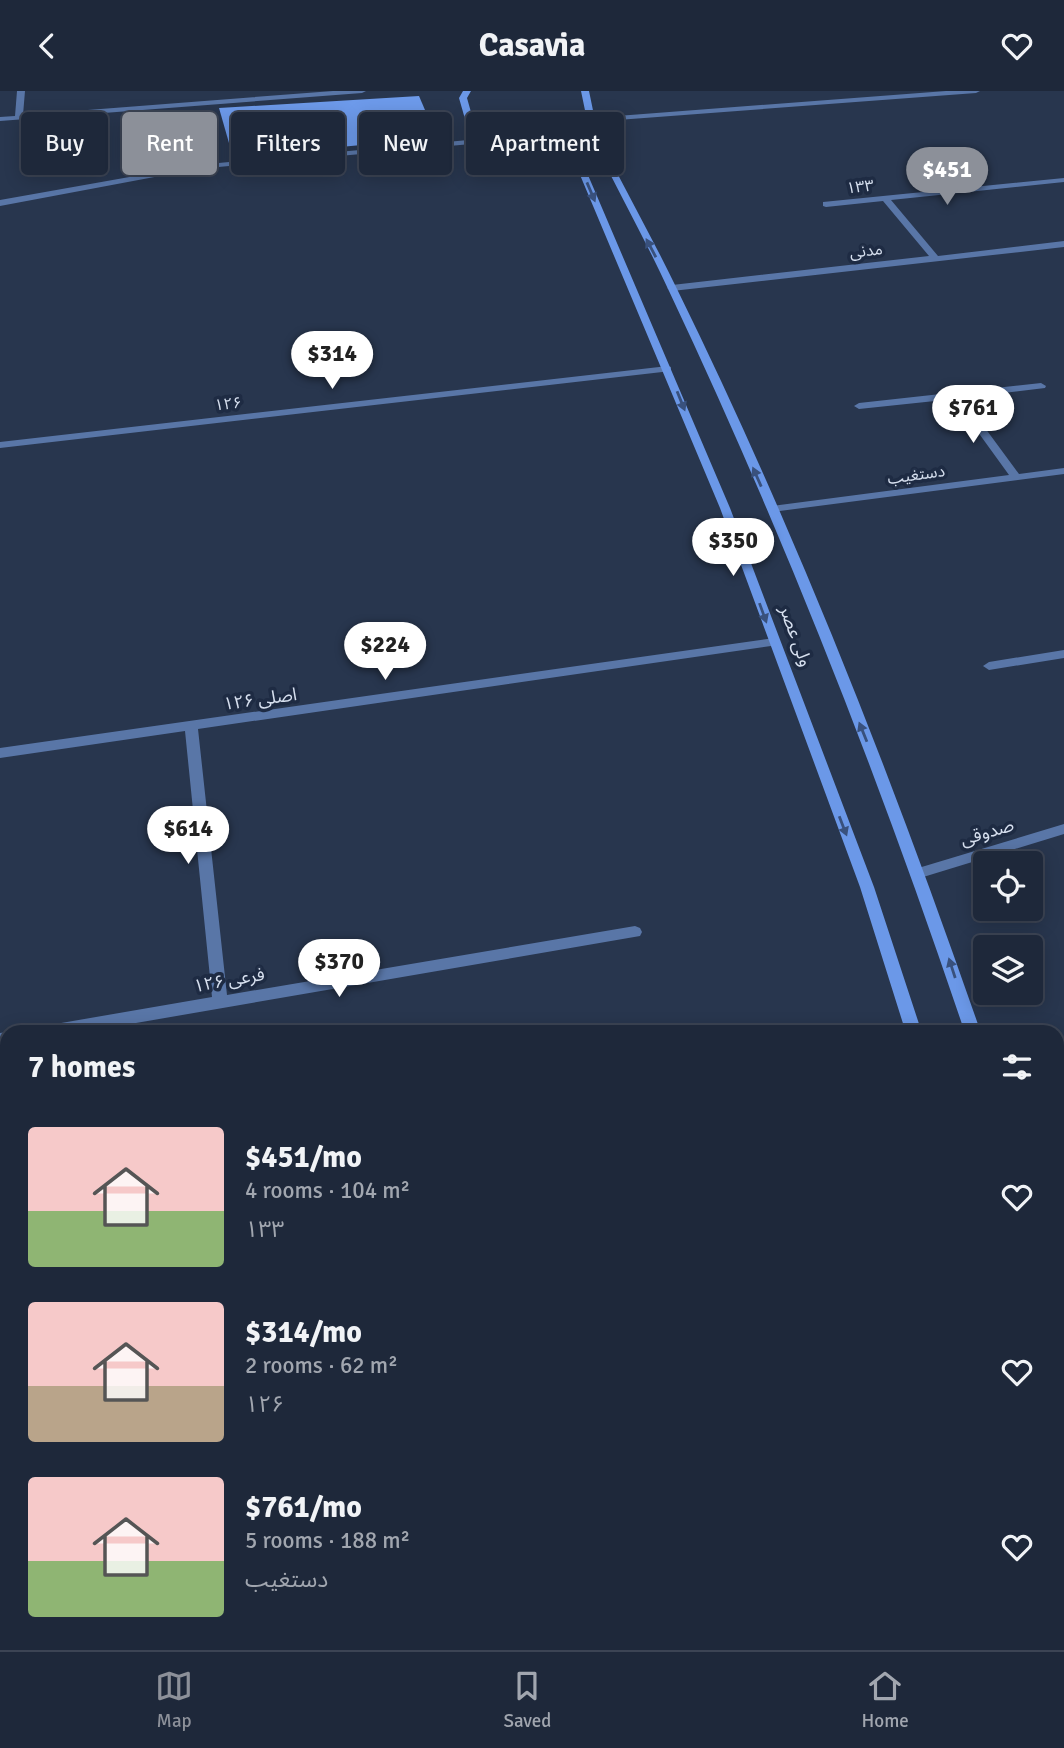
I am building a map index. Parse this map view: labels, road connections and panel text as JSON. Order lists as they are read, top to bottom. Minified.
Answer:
{"streets":{"main road":["ولی عصر"],"street":["۱۳۳","مدنی","۱۲۶","دستغیب","۱۲۶ اصلی","صدوقی","۱۲۶ فرعی"]},"crossings":[["مدنی","ولی عصر"],["۱۲۶","ولی عصر"],["دستغیب","ولی عصر"],["ولی عصر","۱۲۶ اصلی"],["ولی عصر","صدوقی"]],"page":{"header":"Casavia","chip":["Buy","Rent","Filters","New","Apartment"],"price":["$451","$314","$761","$350","$224","$614","$370"],"heading":"7 homes","list":[{"name":"$451/mo","note":"4 rooms · 104 m² · ۱۳۳"},{"name":"$314/mo","note":"2 rooms · 62 m² · ۱۲۶"},{"name":"$761/mo","note":"5 rooms · 188 m² · دستغیب"}],"tabs":["Map","Saved","Home"]}}
